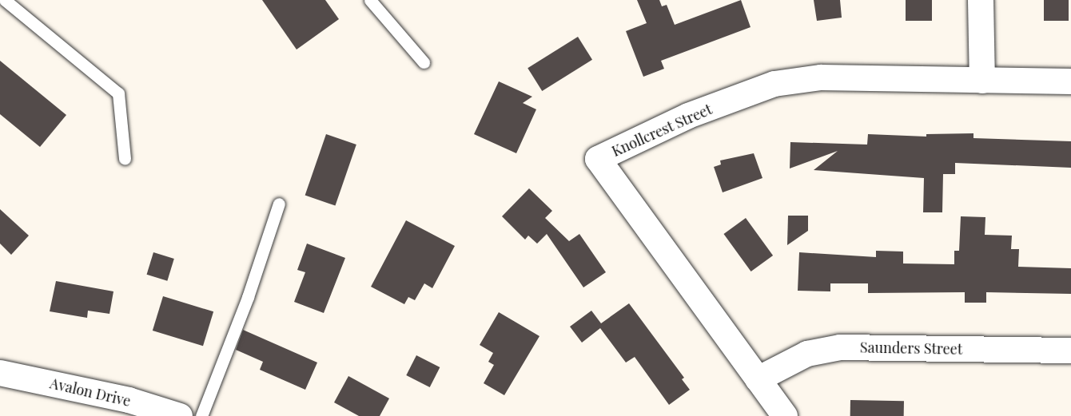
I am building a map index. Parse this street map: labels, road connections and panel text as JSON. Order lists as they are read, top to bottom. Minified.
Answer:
{"streets":{"street":["Knollcrest Street","Saunders Street","Avalon Drive"]},"crossings":[["Knollcrest Street","Saunders Street"]]}
